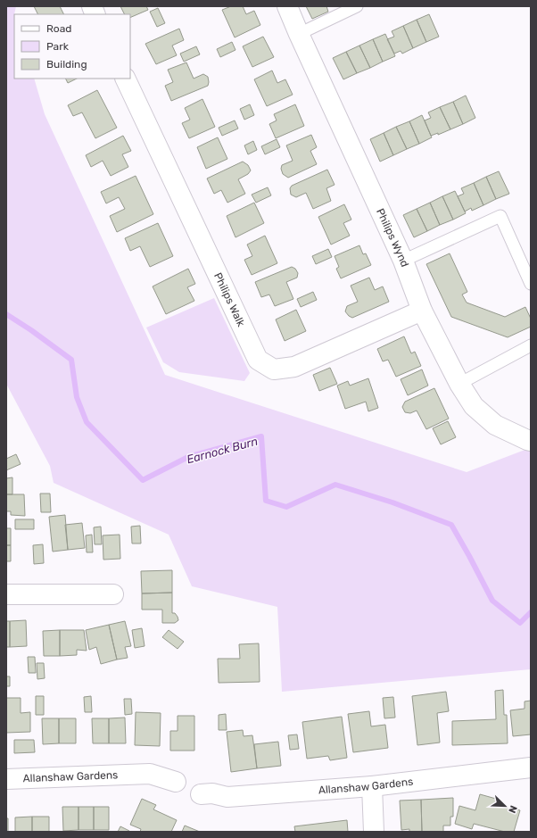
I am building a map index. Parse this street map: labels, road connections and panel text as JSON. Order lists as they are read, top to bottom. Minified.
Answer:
{"streets":{"street":["Philips Wynd","Philips Walk","Allanshaw Gardens"]},"crossings":[["Philips Wynd","Philips Walk"]],"water":["Earnock Burn"],"legend":["Road","Park","Building"],"north":"bottom right"}
